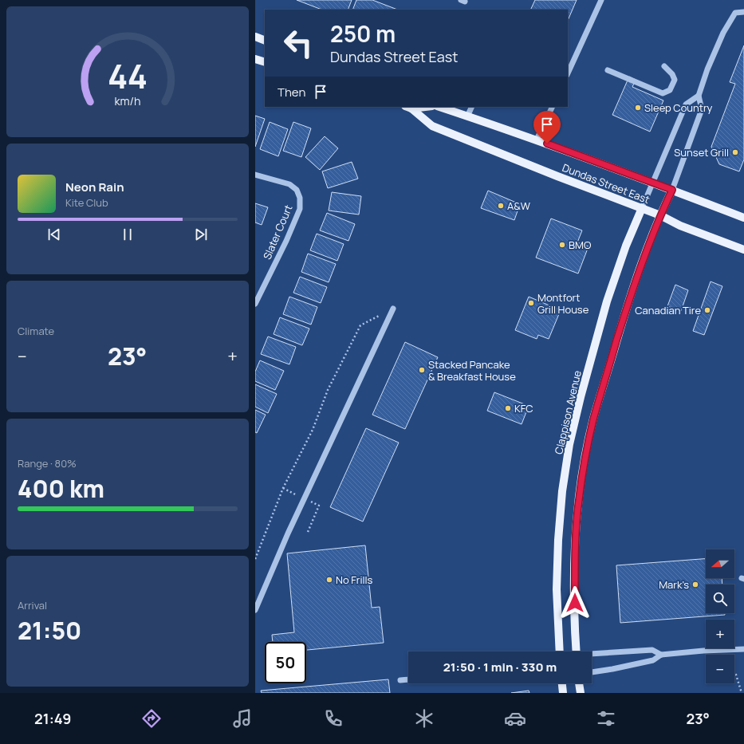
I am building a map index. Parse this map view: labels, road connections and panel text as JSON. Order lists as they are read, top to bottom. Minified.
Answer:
{"streets":{"main road":["Dundas Street East","Clappison Avenue"],"street":["Slater Court"]},"crossings":[["Dundas Street East","Clappison Avenue"]],"places":["Sleep Country","Sunset Grill","A&W","BMO","Montfort Grill House","Canadian Tire","Stacked Pancake & Breakfast House","KFC","No Frills","Mark's"],"north":"left","page":{"turn":["250 m","Dundas Street East"],"then":"Then","song":["Neon Rain","Kite Club"],"tile":["Climate",["Range · 80%","400 km"],["Arrival","21:50"]],"heat":["−","23°","+"],"map_buttons":["+","−"],"limit":"50","trip":"21:50 · 1 min · 330 m","tabs":["21:49","23°"],"gauge":["44","km/h"]}}
